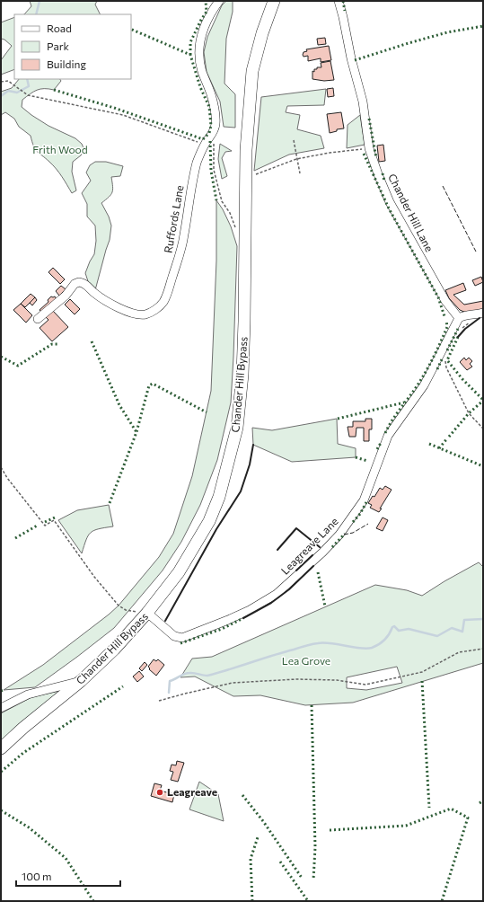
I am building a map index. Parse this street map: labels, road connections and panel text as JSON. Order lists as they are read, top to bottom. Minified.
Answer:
{"streets":{"highway":["Chander Hill Bypass"],"street":["Chander Hill Lane","Ruffords Lane","Leagreave Lane"]},"crossings":[["Chander Hill Lane","Leagreave Lane"],["Chander Hill Bypass","Leagreave Lane"]],"parks":["Frith Wood","Lea Grove"],"places":["Leagreave"],"legend":["Road","Park","Building"],"scale_bar":"100 m"}
